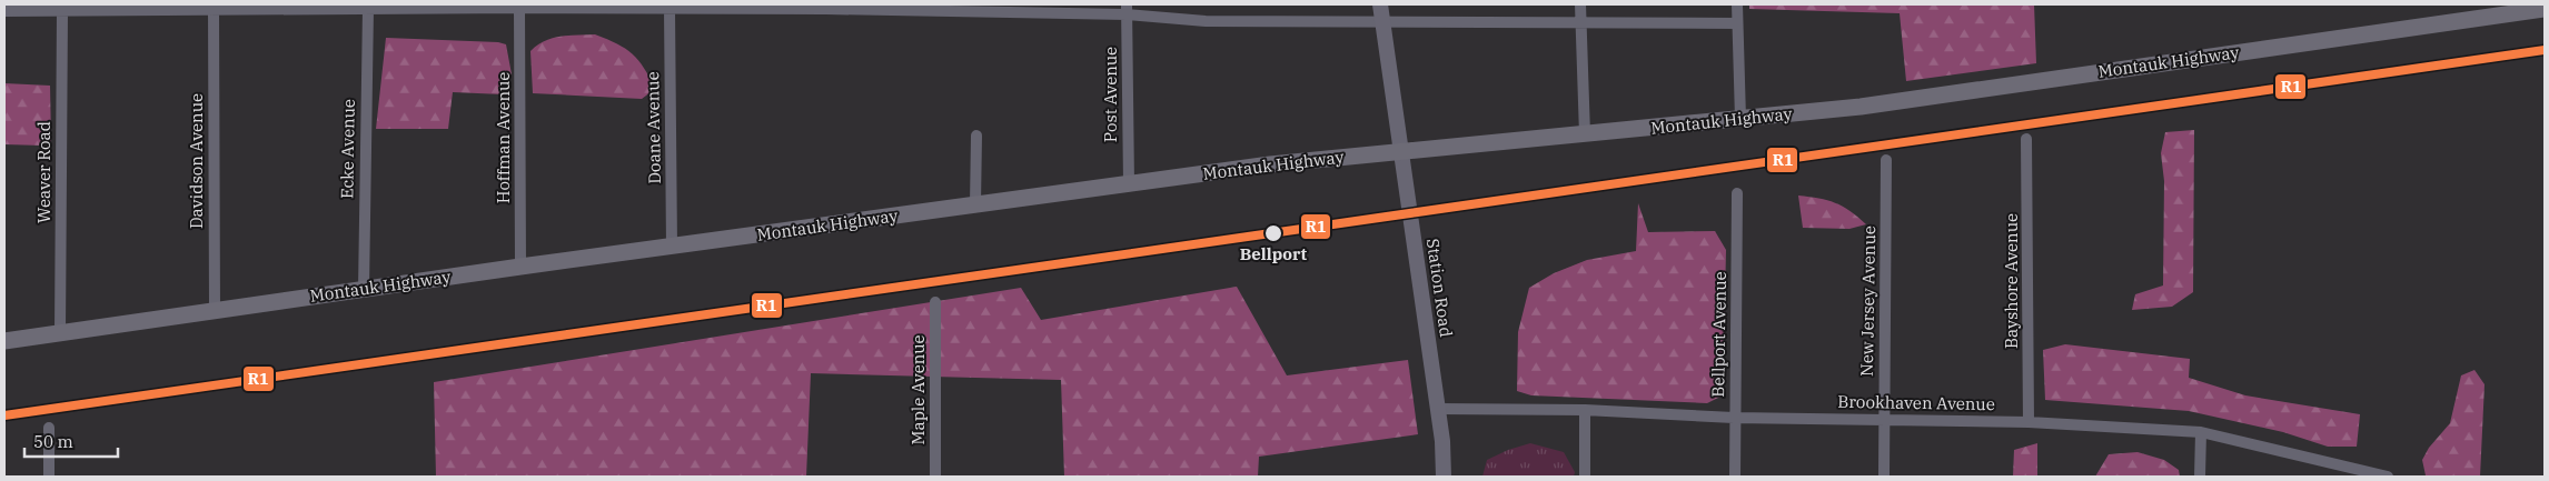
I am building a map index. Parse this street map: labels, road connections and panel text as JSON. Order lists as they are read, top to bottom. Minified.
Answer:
{"streets":{"main road":["Montauk Highway","Station Road"],"street":["Post Avenue","Doane Avenue","Hoffman Avenue","Ecke Avenue","Davidson Avenue","Weaver Road","Bayshore Avenue","New Jersey Avenue","Bellport Avenue","Maple Avenue","Brookhaven Avenue"]},"crossings":[["Montauk Highway","Post Avenue"],["Montauk Highway","Doane Avenue"],["Montauk Highway","Hoffman Avenue"],["Montauk Highway","Ecke Avenue"],["Montauk Highway","Davidson Avenue"],["Montauk Highway","Weaver Road"],["Montauk Highway","Station Road"],["Bayshore Avenue","Brookhaven Avenue"],["Station Road","Brookhaven Avenue"],["New Jersey Avenue","Brookhaven Avenue"],["Bellport Avenue","Brookhaven Avenue"]],"places":["Bellport"],"lines":["transit line R1"],"scale_bar":"50 m"}
